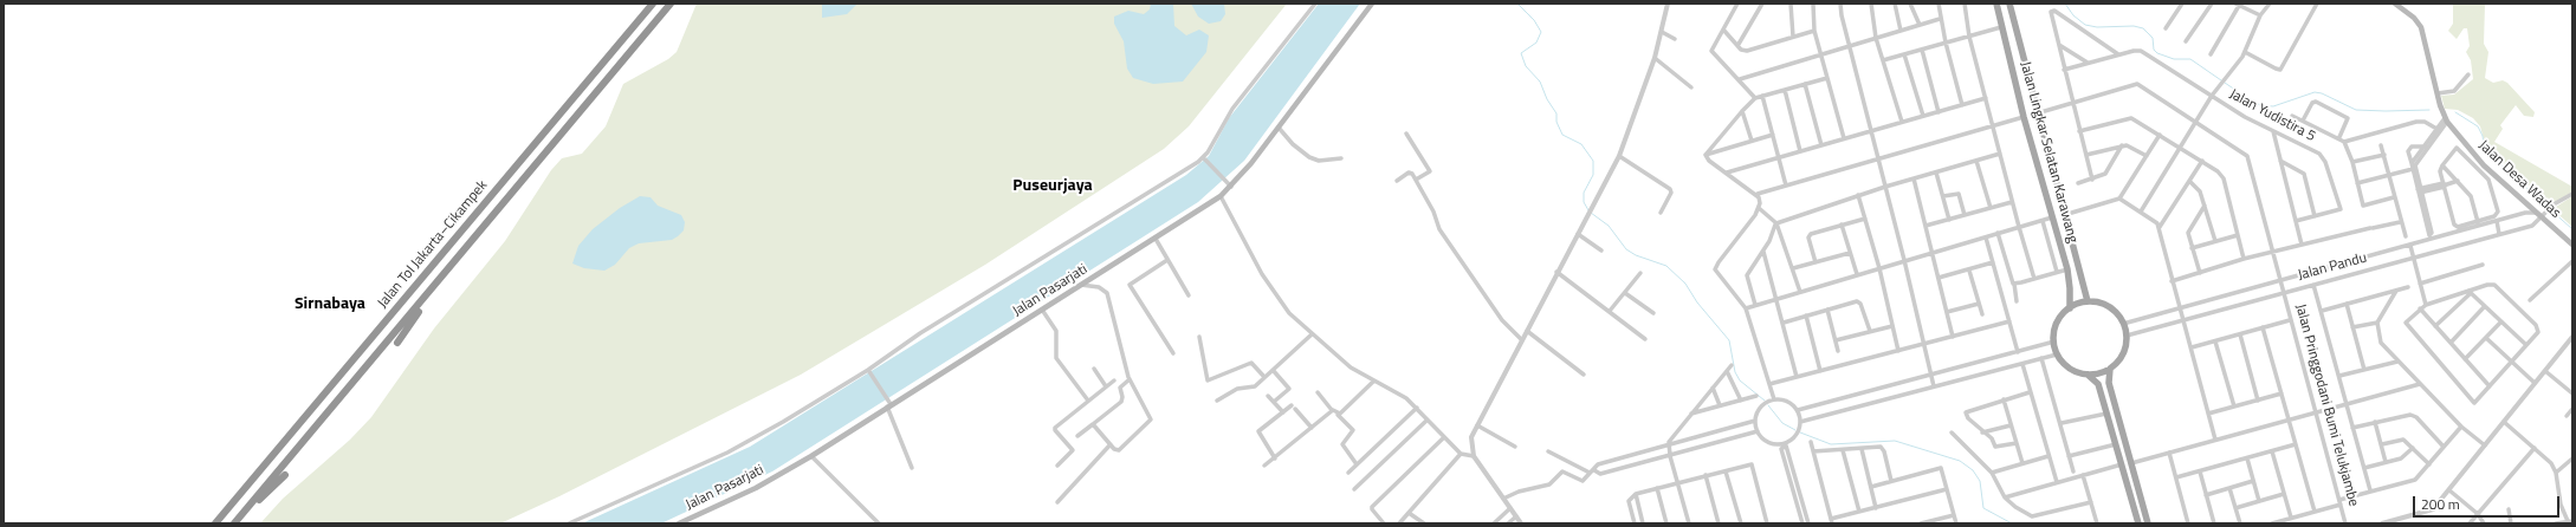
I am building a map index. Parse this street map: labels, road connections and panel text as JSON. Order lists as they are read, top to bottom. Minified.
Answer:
{"streets":{"highway":["Jalan Tol Jakarta–Cikampek"],"main road":["Jalan Lingkar Selatan Karawang","Jalan Desa Wadas","Jalan Pasarjati"],"street":["Jalan Yudistira 5","Jalan Pandu","Jalan Pringgodani Bumi Telukjambe"]},"crossings":[["Jalan Lingkar Selatan Karawang","Jalan Pandu"],["Jalan Lingkar Selatan Karawang","Jalan Pringgodani Bumi Telukjambe"],["Jalan Desa Wadas","Jalan Pandu"],["Jalan Pandu","Jalan Pringgodani Bumi Telukjambe"]],"districts":["Puseurjaya","Sirnabaya"],"scale_bar":"200 m"}
